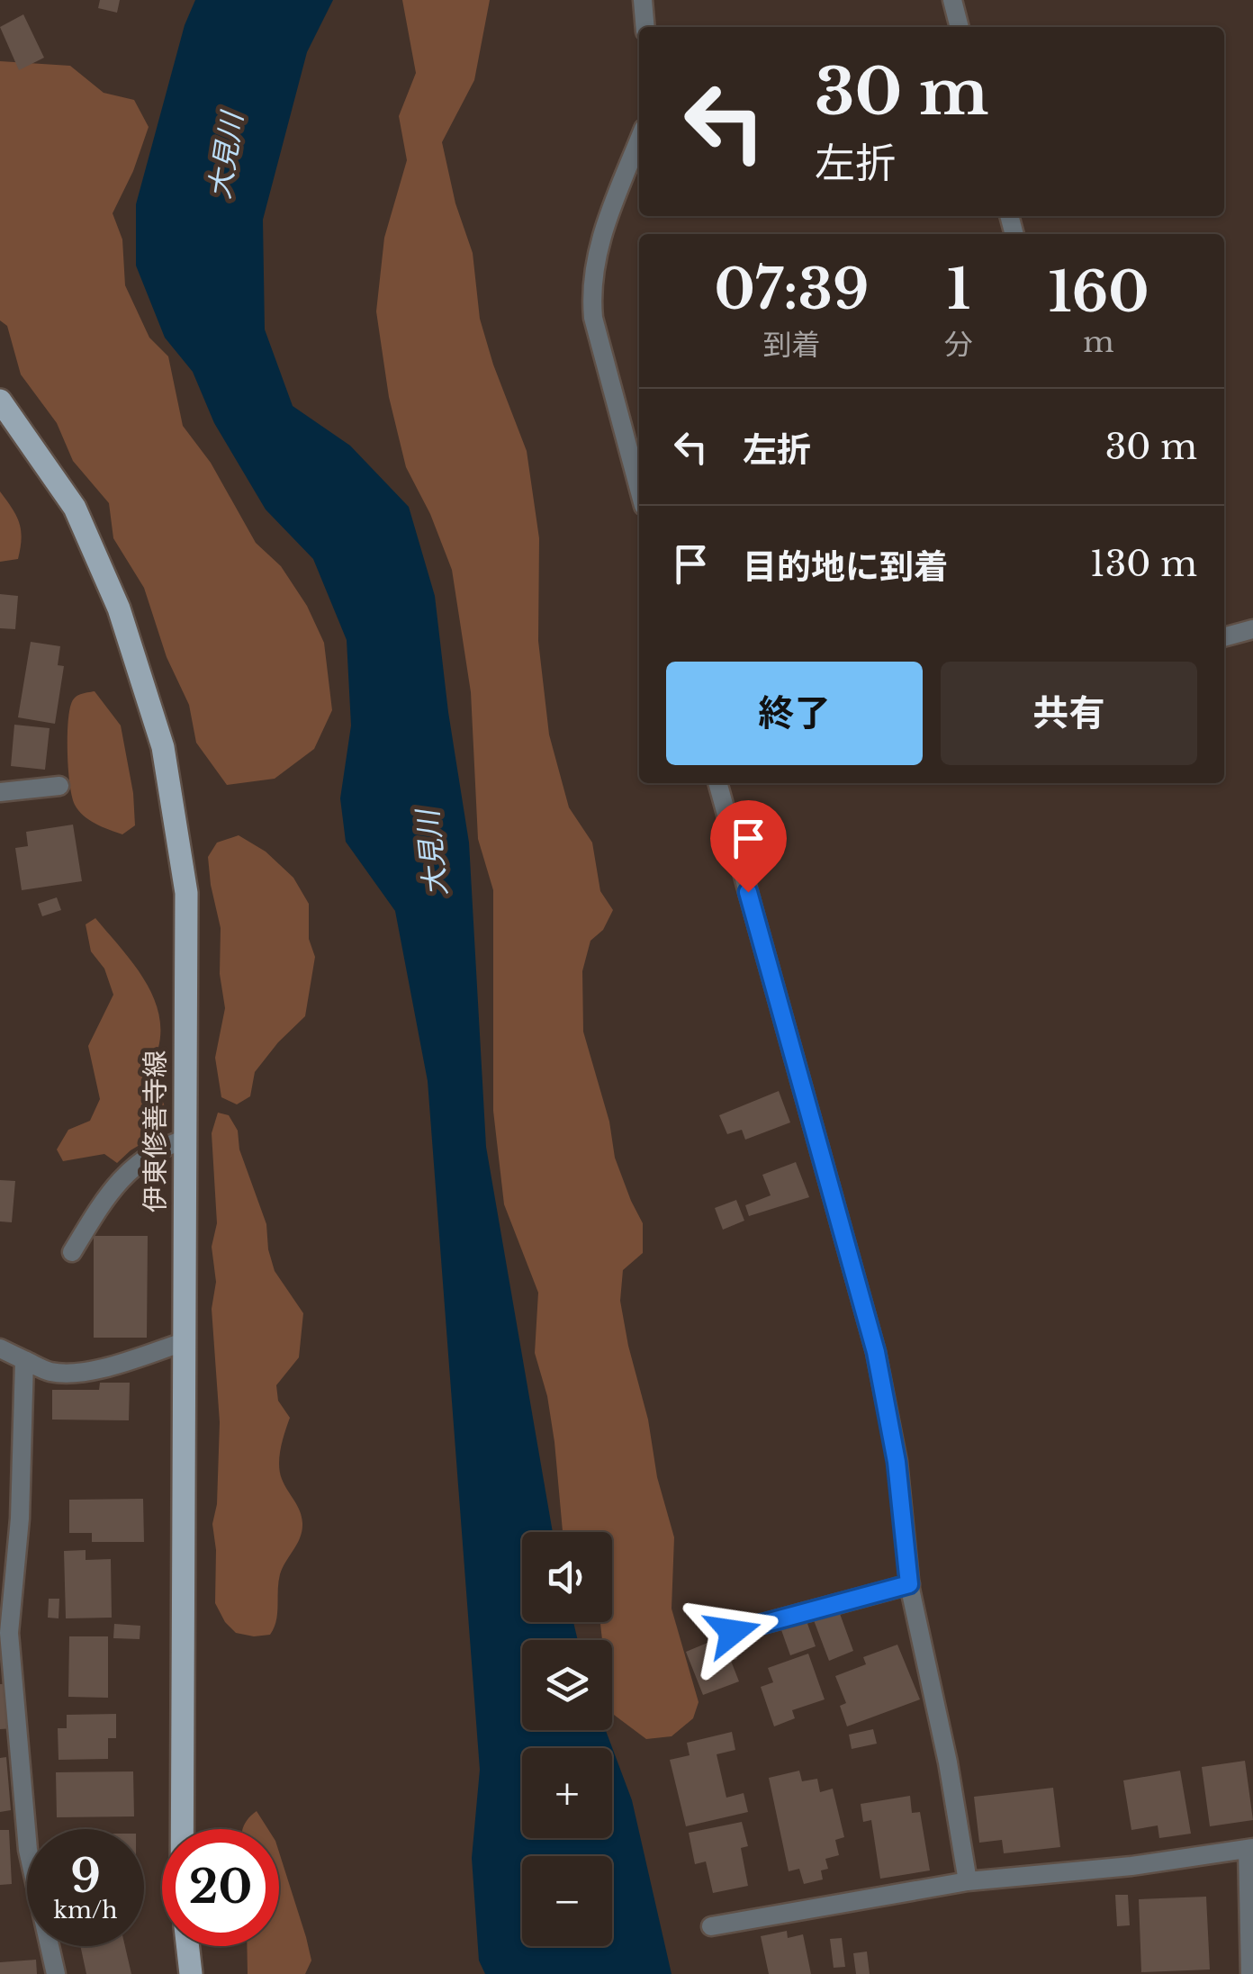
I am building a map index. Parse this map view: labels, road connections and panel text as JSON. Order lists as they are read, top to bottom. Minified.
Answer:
{"streets":{"main road":["伊東修善寺線"]},"water":["大見川"],"page":{"turn":["30 m","左折"],"eta":["07:39","到着","1","分","160","m"],"list":[{"name":"左折","value":"30 m"},{"name":"目的地に到着","value":"130 m"}],"buttons":["終了","共有"],"map_buttons":["+","−"],"speed":"9 km/h","limit":"20"}}
